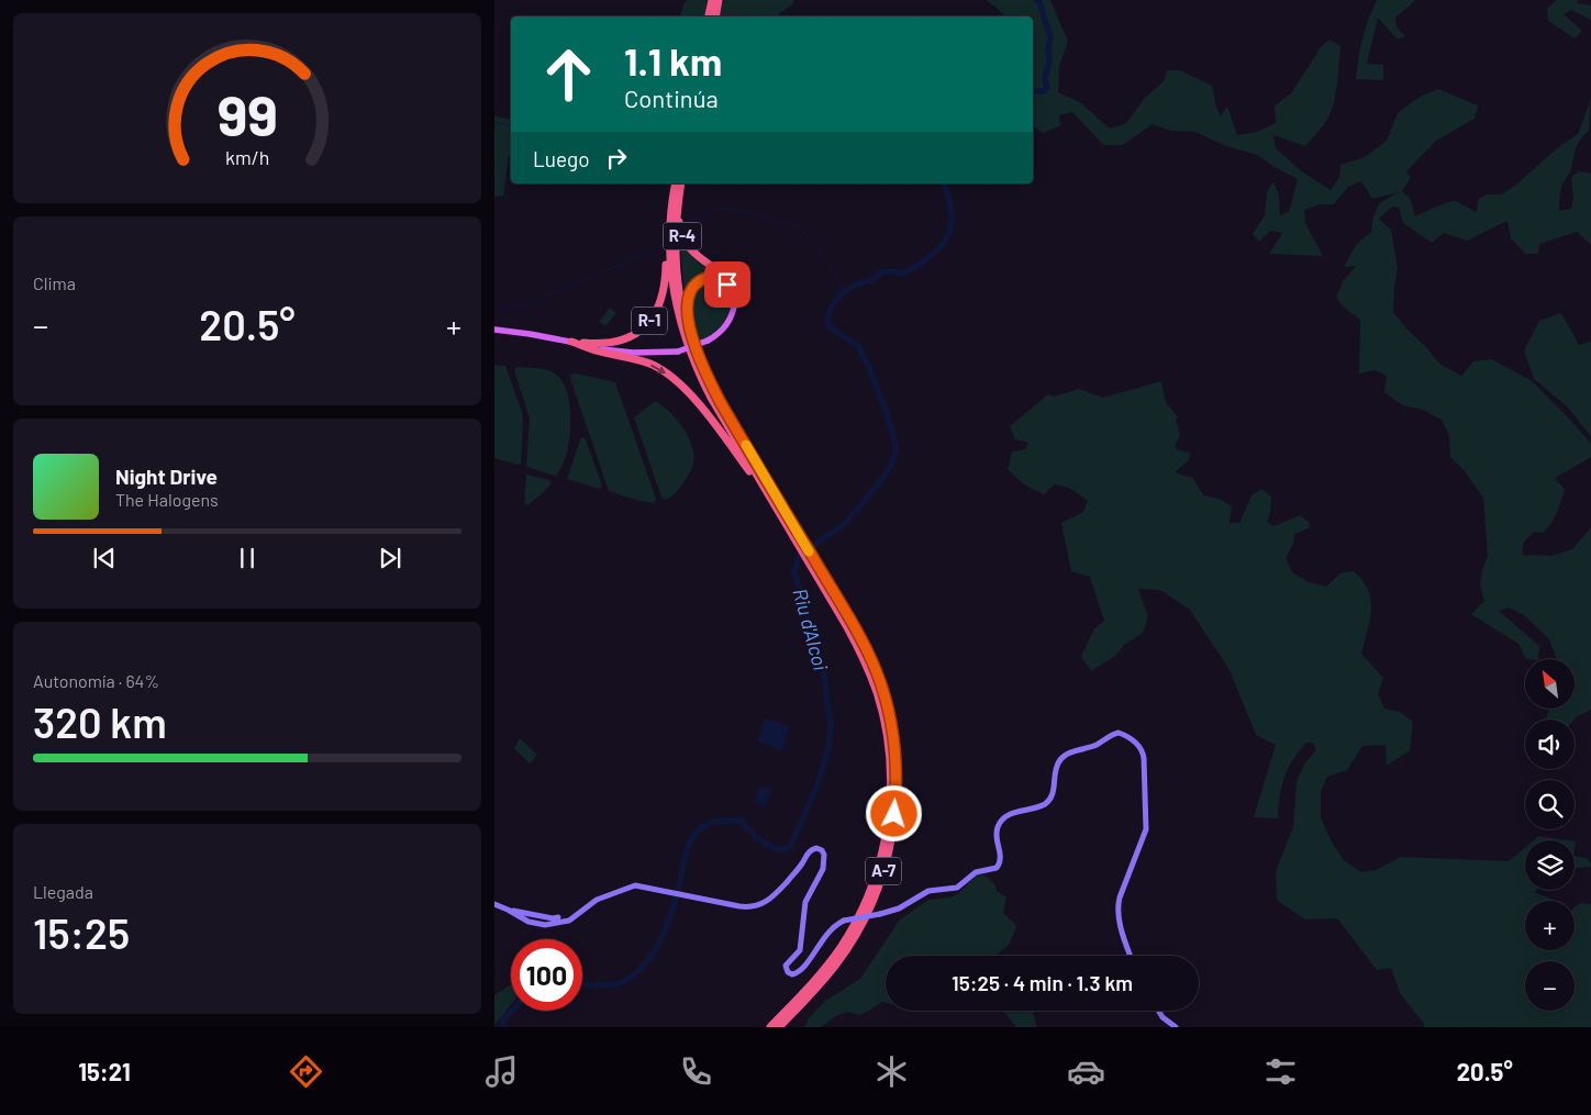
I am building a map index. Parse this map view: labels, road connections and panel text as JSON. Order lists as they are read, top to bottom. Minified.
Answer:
{"streets":{"highway":["R-4","R-1","A-7"]},"crossings":[["R-4","A-7"],["R-1","A-7"]],"water":["Riu d'Alcoi"],"north":"top left","page":{"turn":["1.1 km","Continúa"],"then":"Luego","tile":["Clima",["Autonomía · 64%","320 km"],["Llegada","15:25"]],"heat":["−","20.5°","+"],"song":["Night Drive","The Halogens"],"map_buttons":["+","−"],"limit":"100","trip":"15:25 · 4 min · 1.3 km","tabs":["15:21","20.5°"],"gauge":["99","km/h"]}}
